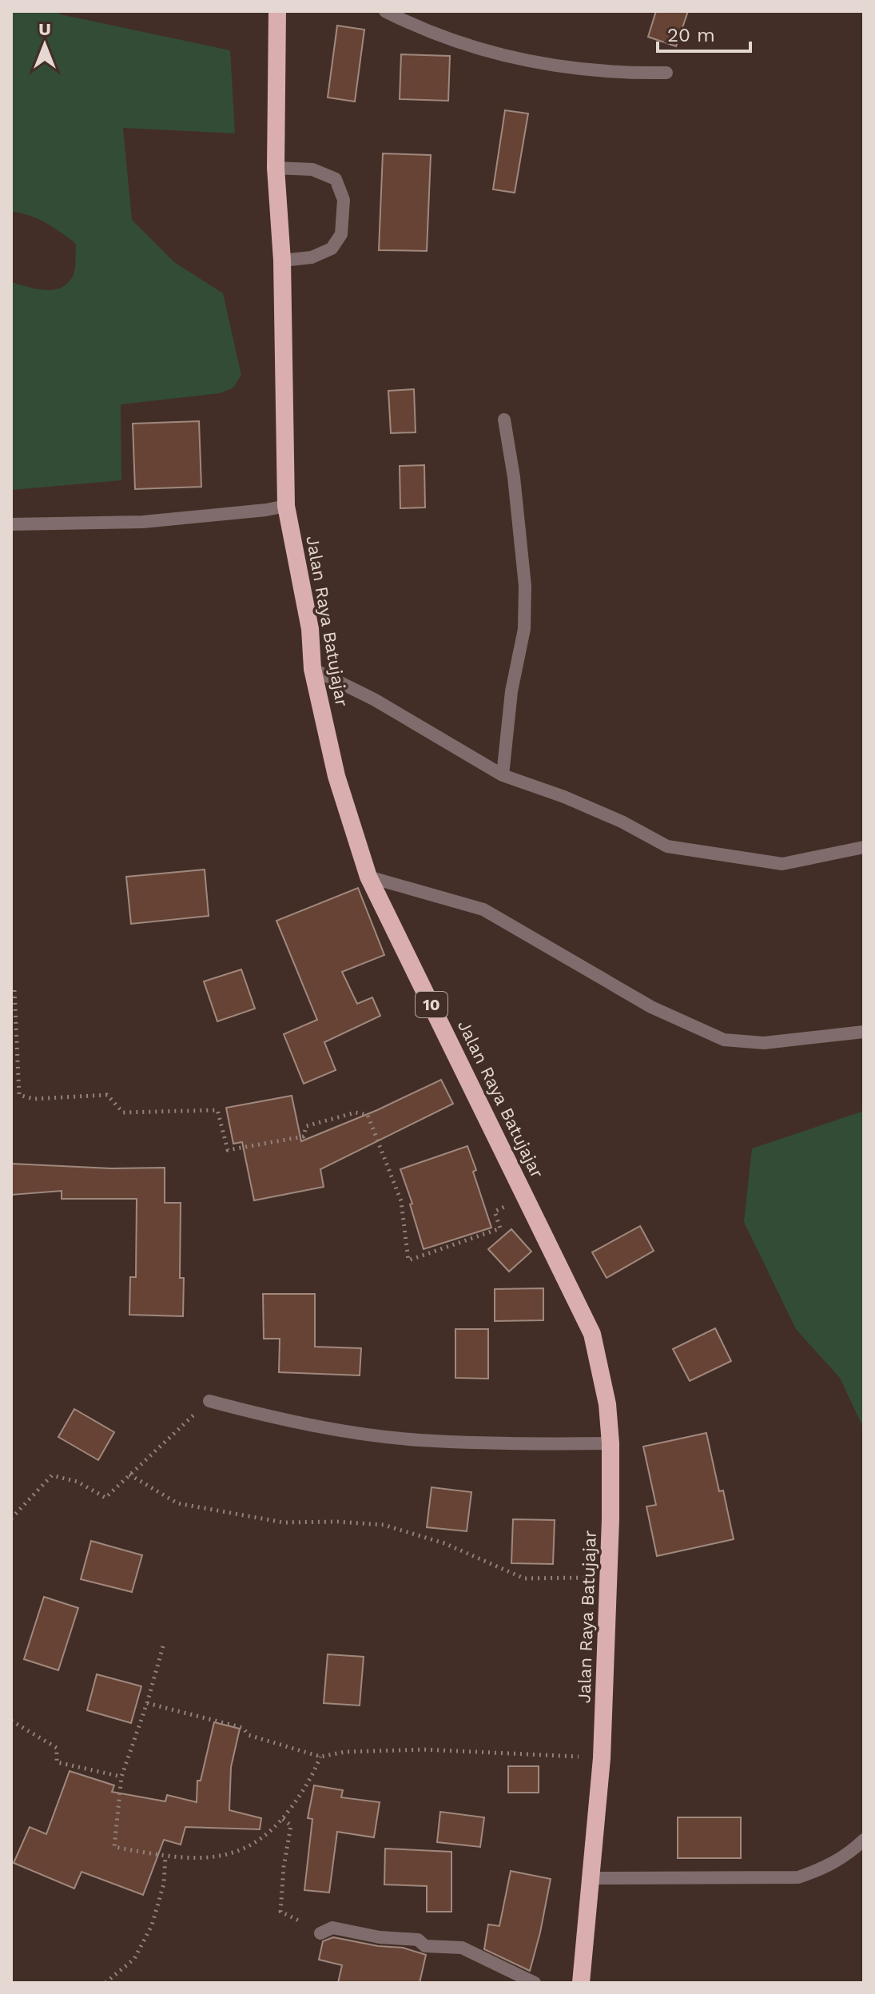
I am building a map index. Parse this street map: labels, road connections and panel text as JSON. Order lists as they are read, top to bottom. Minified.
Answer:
{"streets":{"highway":["Jalan Raya Batujajar","10"]},"scale_bar":"20 m","north":"top"}
